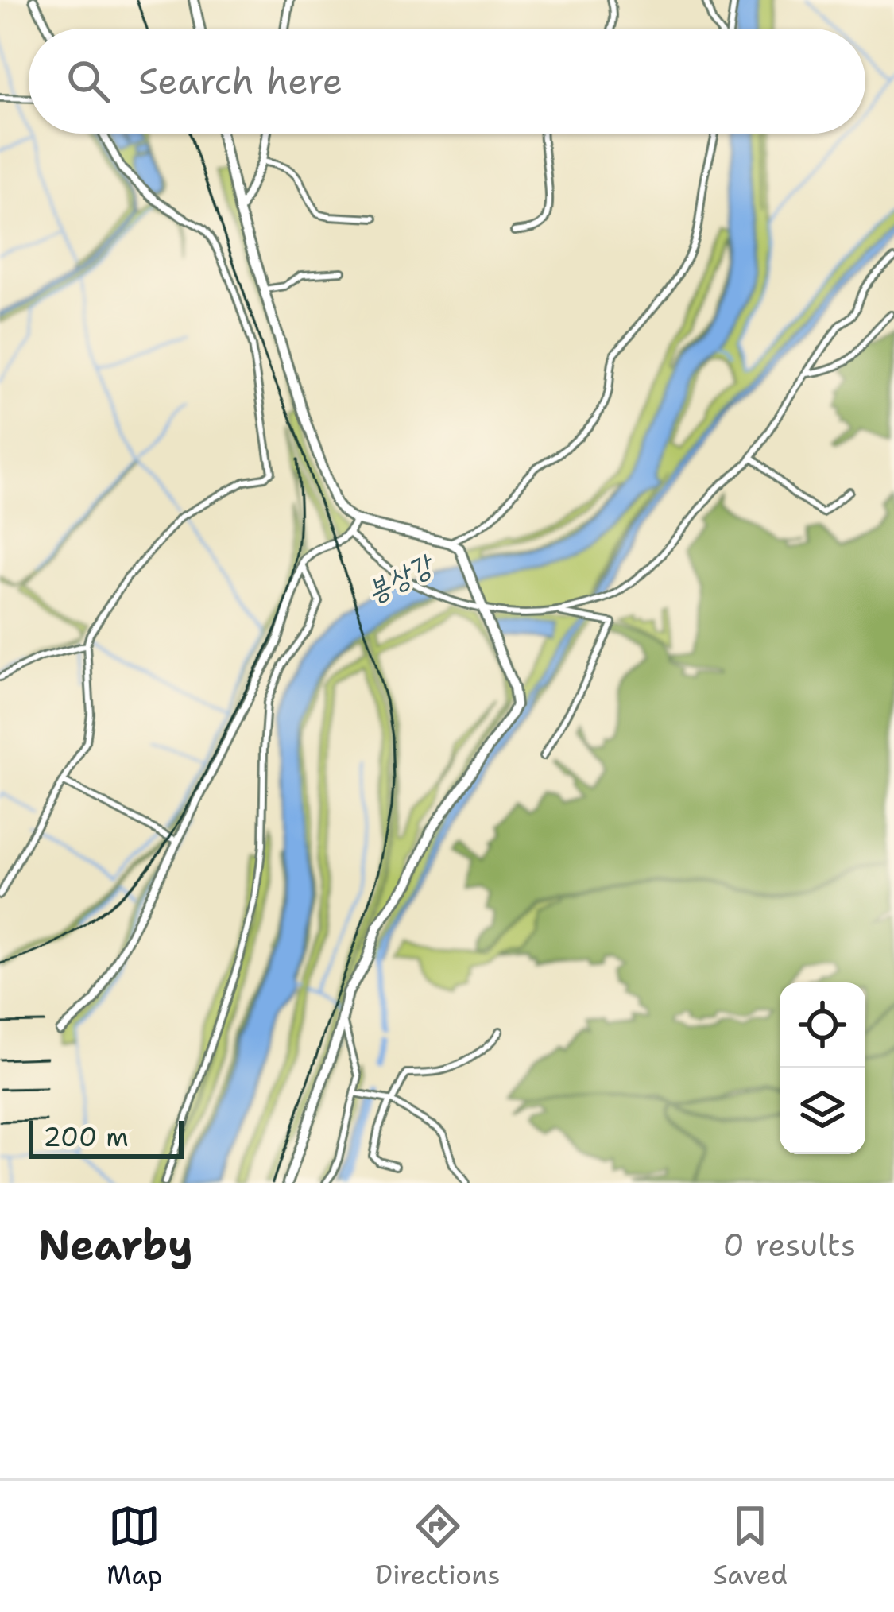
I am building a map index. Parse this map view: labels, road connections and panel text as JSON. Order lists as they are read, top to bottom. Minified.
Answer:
{"water":["봉상강"],"scale_bar":"200 m","page":{"search":"Search here","scale":"200 m","heading":["Nearby","0 results"],"nav":["Map","Directions","Saved"]}}
